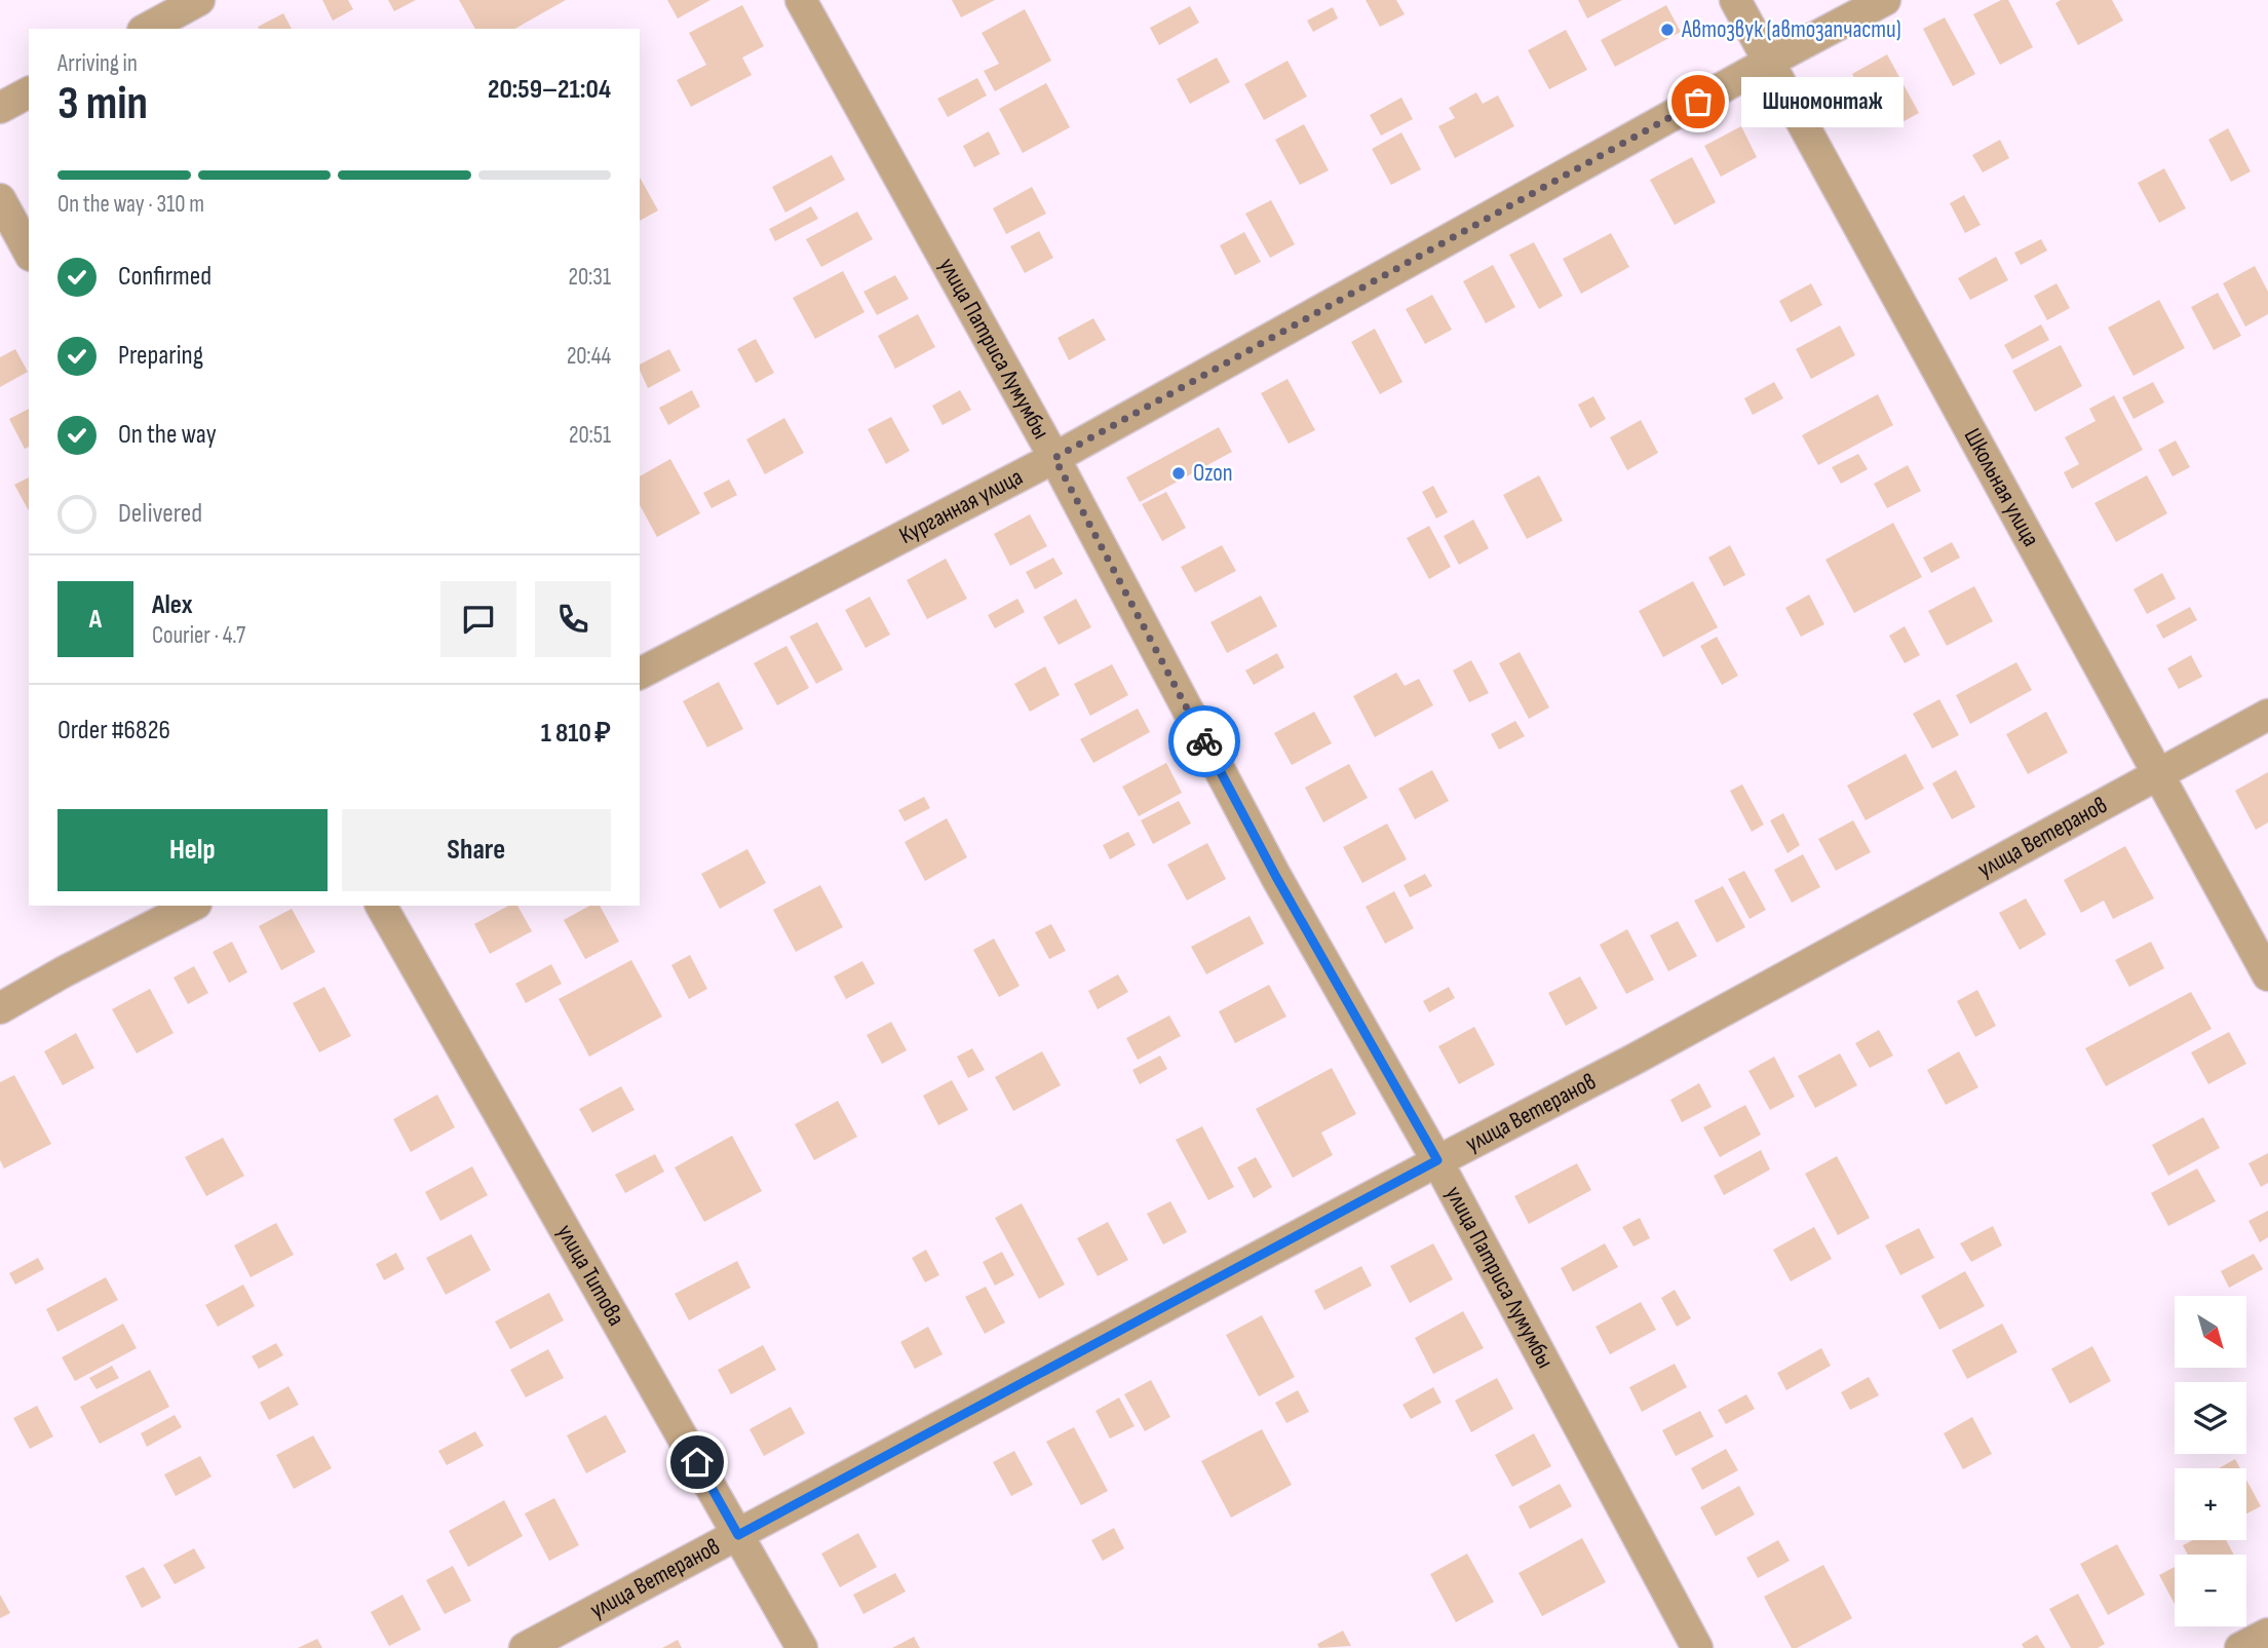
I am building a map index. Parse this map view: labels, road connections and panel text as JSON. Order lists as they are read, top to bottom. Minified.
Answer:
{"streets":{"street":["улица Патриса Лумумбы","Школьная улица","Курганная улица","улица Ветеранов","улица Титова"]},"crossings":[["улица Патриса Лумумбы","Курганная улица"],["улица Патриса Лумумбы","улица Ветеранов"],["Школьная улица","Курганная улица"],["Школьная улица","улица Ветеранов"],["улица Ветеранов","улица Титова"]],"places":["Автозвук (автозапчасти)","Шиномонтаж","Ozon"],"north":"bottom right","page":{"heading":["3 min","Arriving in","20:59–21:04"],"panel":["Alex","Courier · 4.7","Order #6826","1 810 ₽"],"bubble":"Шиномонтаж","bar":"On the way · 310 m","list":[["Confirmed","20:31"],["Preparing","20:44"],["On the way","20:51"],"Delivered"],"round":"A","buttons":["Help","Share"],"map_buttons":["+","−"]}}
